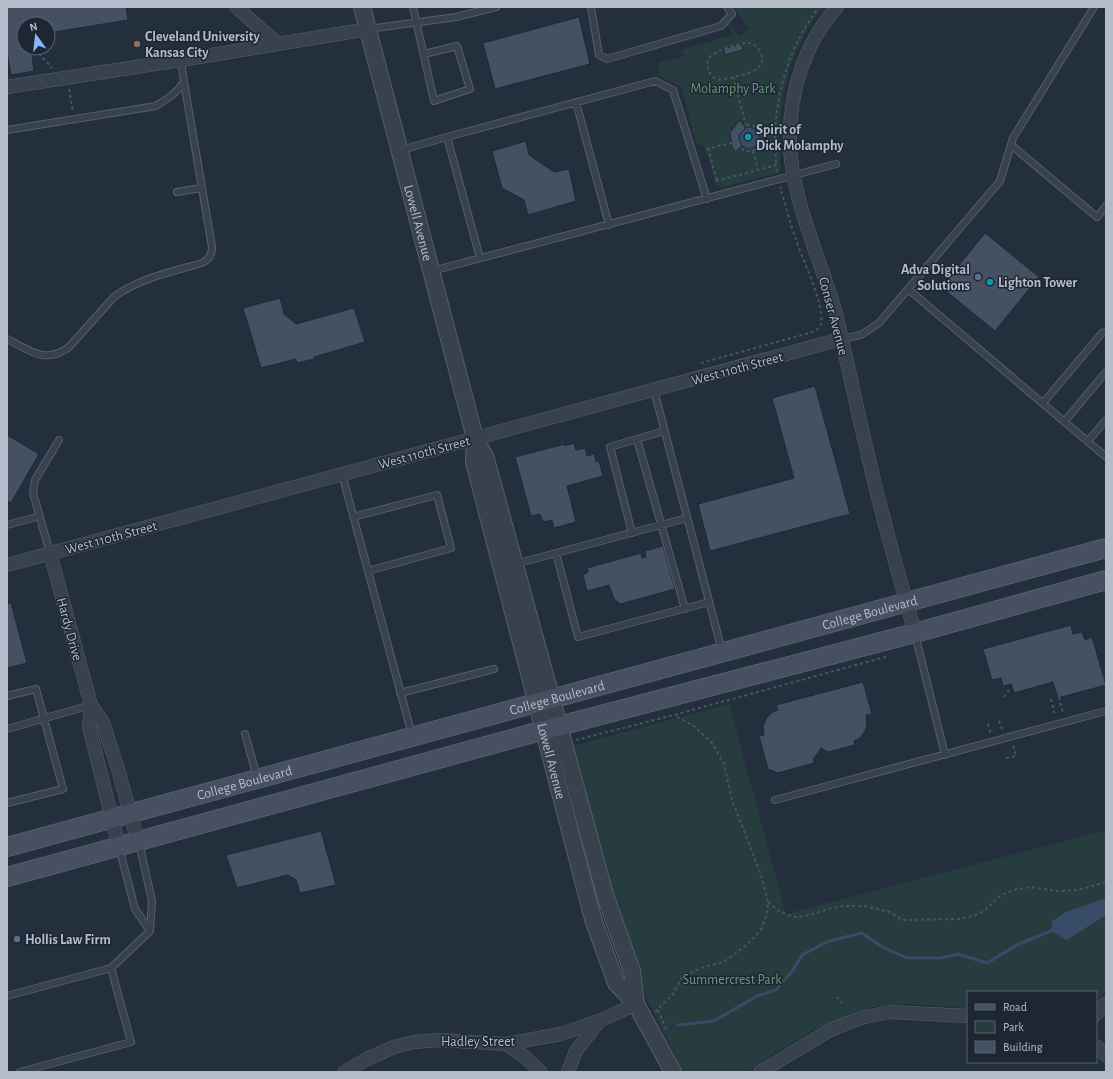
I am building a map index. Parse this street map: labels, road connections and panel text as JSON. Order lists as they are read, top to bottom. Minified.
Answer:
{"streets":{"main road":["College Boulevard"],"street":["Lowell Avenue","Conser Avenue","West 110th Street","Hardy Drive","Hadley Street"]},"crossings":[["Lowell Avenue","West 110th Street"],["Lowell Avenue","College Boulevard"],["Lowell Avenue","Hadley Street"],["Conser Avenue","West 110th Street"],["Conser Avenue","College Boulevard"],["West 110th Street","Hardy Drive"],["College Boulevard","Hardy Drive"]],"parks":["Molamphy Park","Summercrest Park"],"places":["Cleveland University Kansas City","Spirit of Dick Molamphy","Adva Digital Solutions","Lighton Tower","Hollis Law Firm"],"legend":["Road","Park","Building"],"north":"top"}
